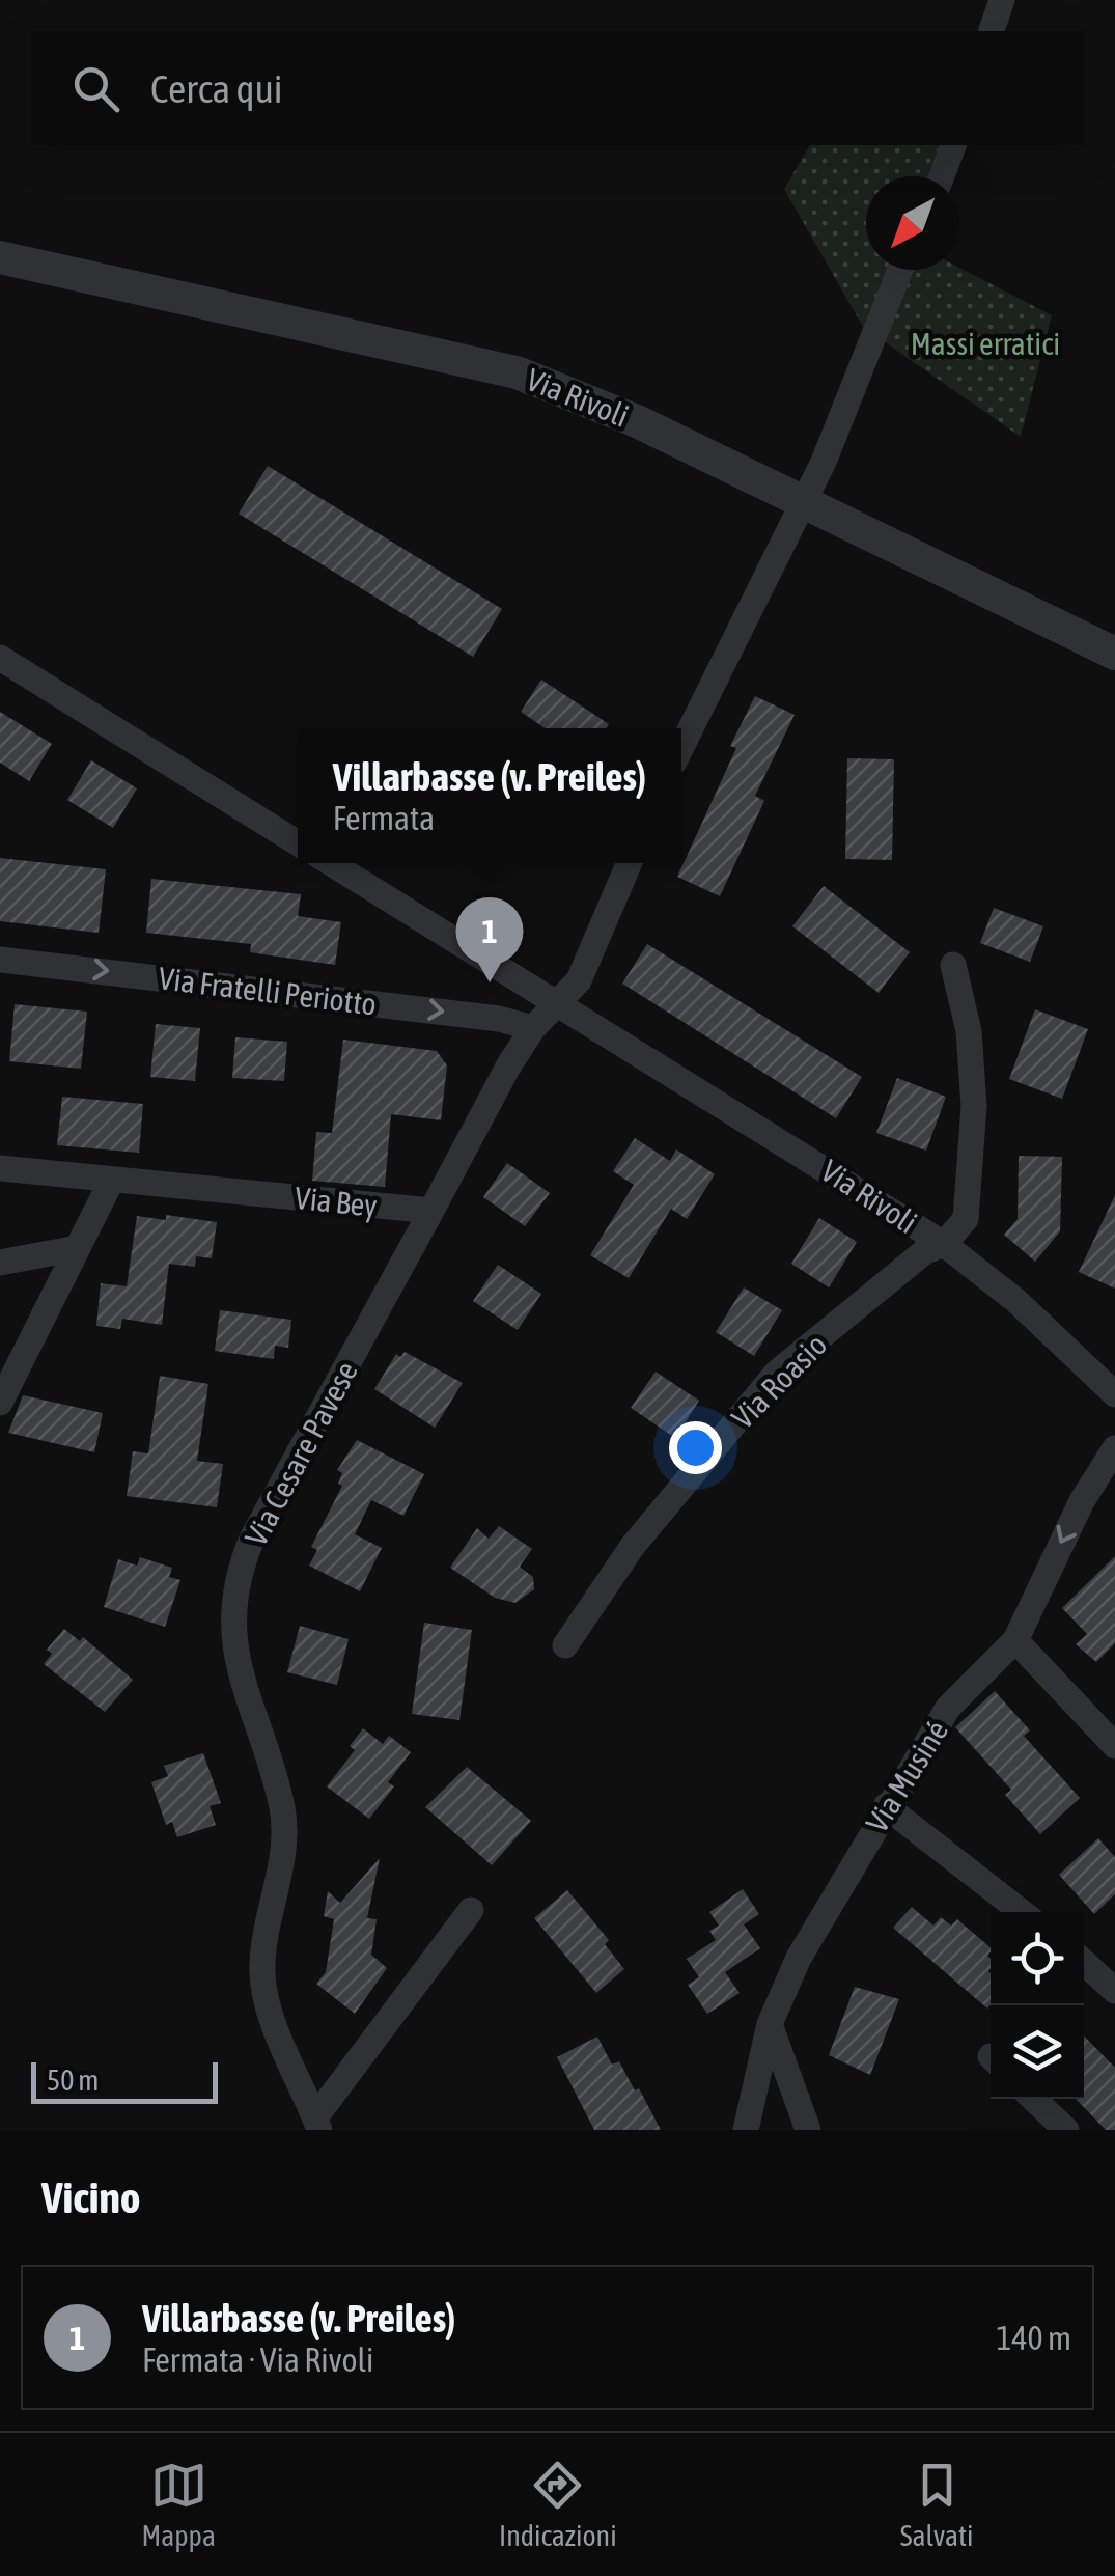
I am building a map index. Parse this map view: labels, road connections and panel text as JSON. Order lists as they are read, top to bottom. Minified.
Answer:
{"streets":{"street":["Via Rivoli","Via Fratelli Periotto","Via Bey","Via Roasio","Via Cesare Pavese","Via Musiné"]},"crossings":[["Via Rivoli","Via Roasio"],["Via Bey","Via Cesare Pavese"]],"parks":["Massi erratici"],"scale_bar":"50 m","north":"bottom left","page":{"search":"Cerca qui","popup":["Villarbasse (v. Preiles)","Fermata"],"pins":"1","scale":"50 m","heading":"Vicino","list":[{"mark":"1","name":"Villarbasse (v. Preiles)","note":"Fermata · Via Rivoli","value":"140 m"}],"nav":["Mappa","Indicazioni","Salvati"]}}
